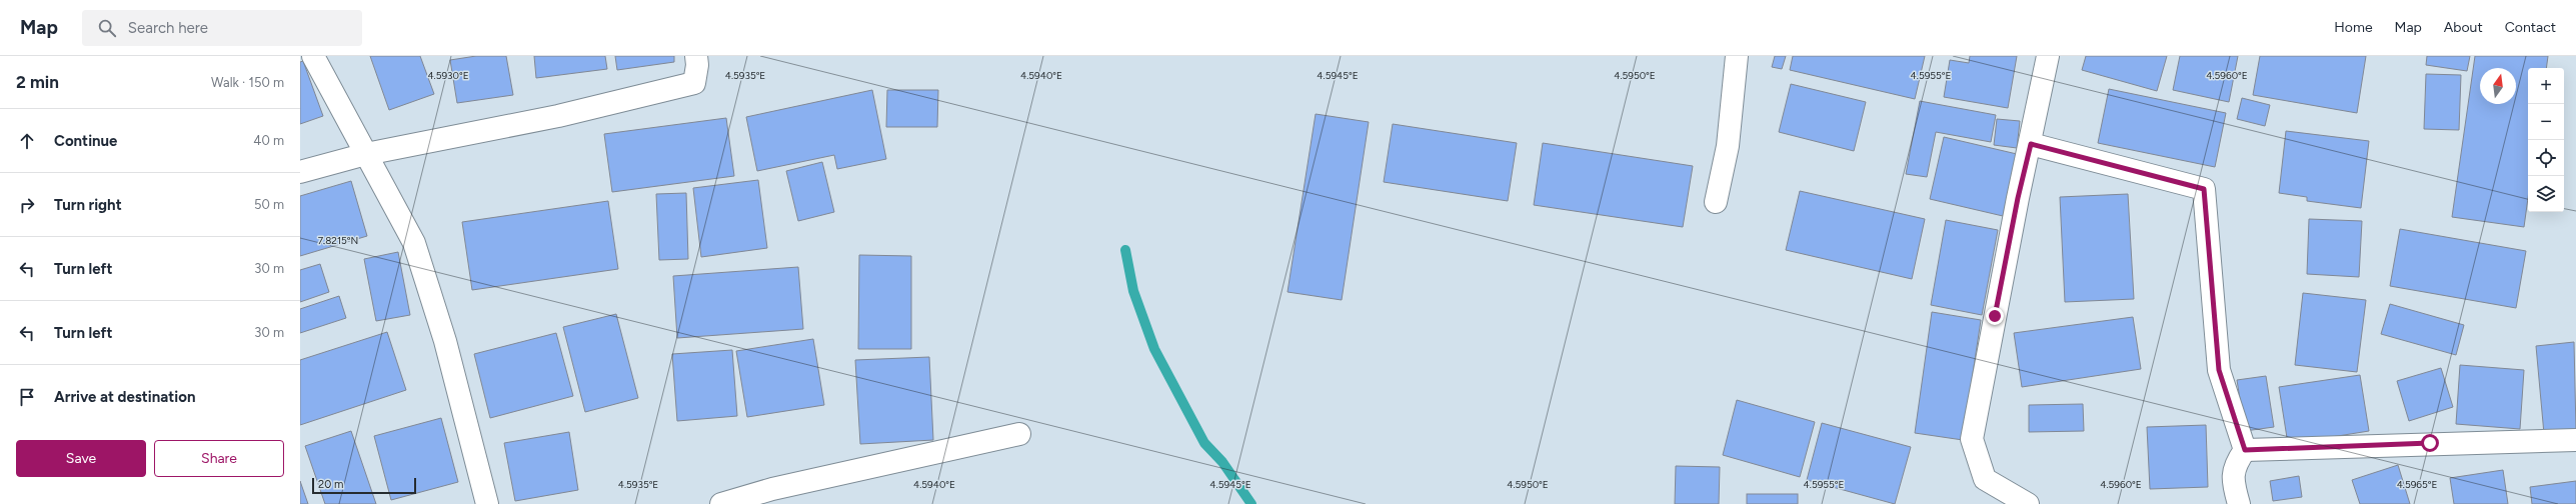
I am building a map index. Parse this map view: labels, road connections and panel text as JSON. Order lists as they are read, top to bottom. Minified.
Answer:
{"scale_bar":"20 m","north":"top","page":{"header":"Map","search":"Search here","nav":["Home","Map","About","Contact"],"heading":["2 min","Walk · 150 m"],"map_buttons":["+","−"],"list":[["Continue","40 m"],["Turn right","50 m"],["Turn left","30 m"],["Turn left","30 m"],"Arrive at destination"],"buttons":["Save","Share"],"scale":"20 m"},"coordinates":["4.5940°E","4.5945°E","4.5950°E","4.5955°E","4.5930°E","4.5935°E","4.5960°E","7.8215°N","4.5965°E"]}
